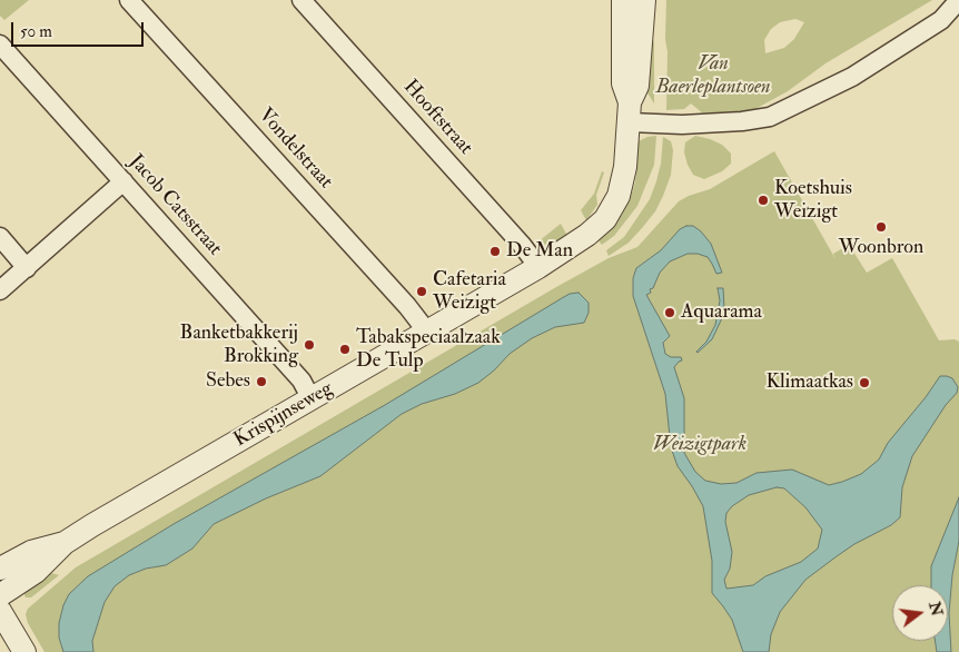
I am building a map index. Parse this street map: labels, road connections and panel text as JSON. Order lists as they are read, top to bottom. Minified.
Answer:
{"streets":{"street":["Hooftstraat","Vondelstraat","Jacob Catsstraat","Krispijnseweg"]},"crossings":[["Hooftstraat","Krispijnseweg"],["Vondelstraat","Krispijnseweg"],["Jacob Catsstraat","Krispijnseweg"]],"parks":["Van Baerleplantsoen","Weizigtpark"],"places":["Koetshuis Weizigt","Woonbron","De Man","Cafetaria Weizigt","Aquarama","Banketbakkerij Brokking","Tabakspeciaalzaak De Tulp","Sebes","Klimaatkas"],"scale_bar":"50 m","north":"right"}
